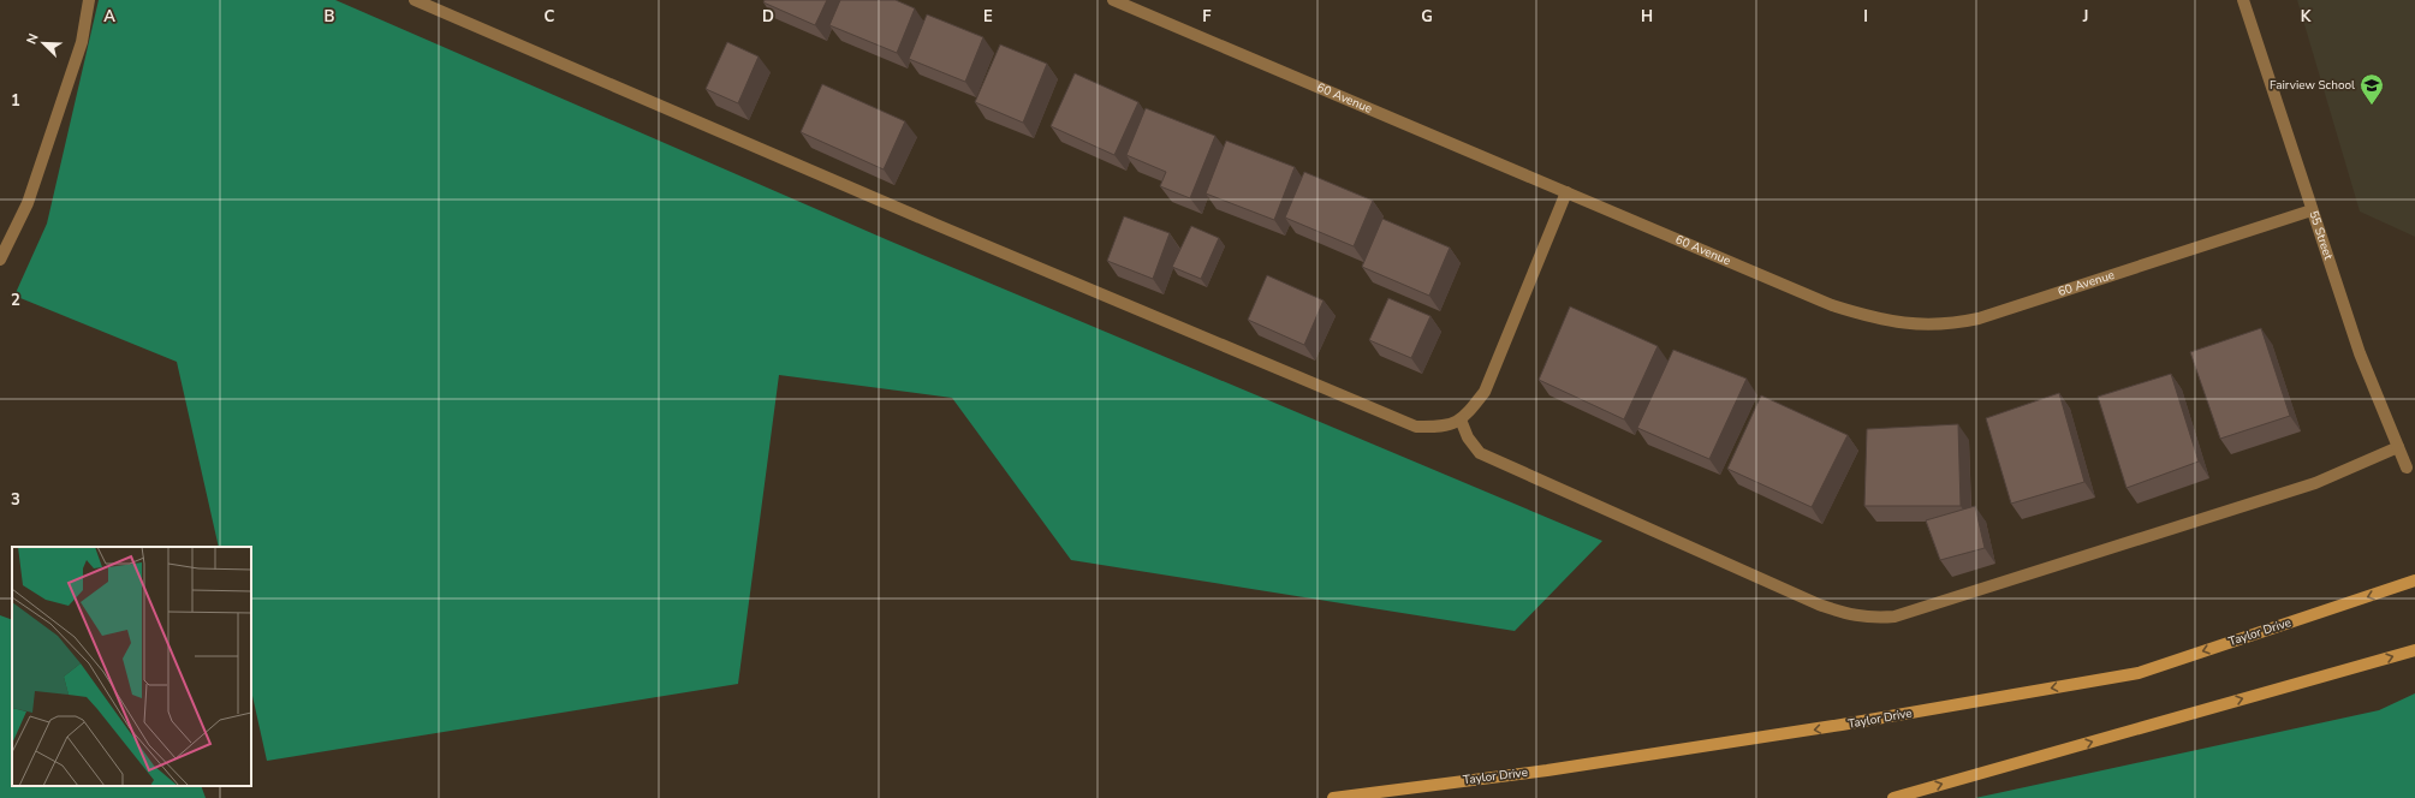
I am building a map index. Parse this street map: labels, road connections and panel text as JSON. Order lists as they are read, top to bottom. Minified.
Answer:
{"streets":{"main road":["Taylor Drive"],"street":["60 Avenue","55 Street"]},"crossings":[["60 Avenue","55 Street"]],"places":{"school or university":["Fairview School"]},"north":"top left","grid":{"columns":["A","B","C","D","E","F","G","H","I","J","K"],"rows":["1","2","3"]}}
